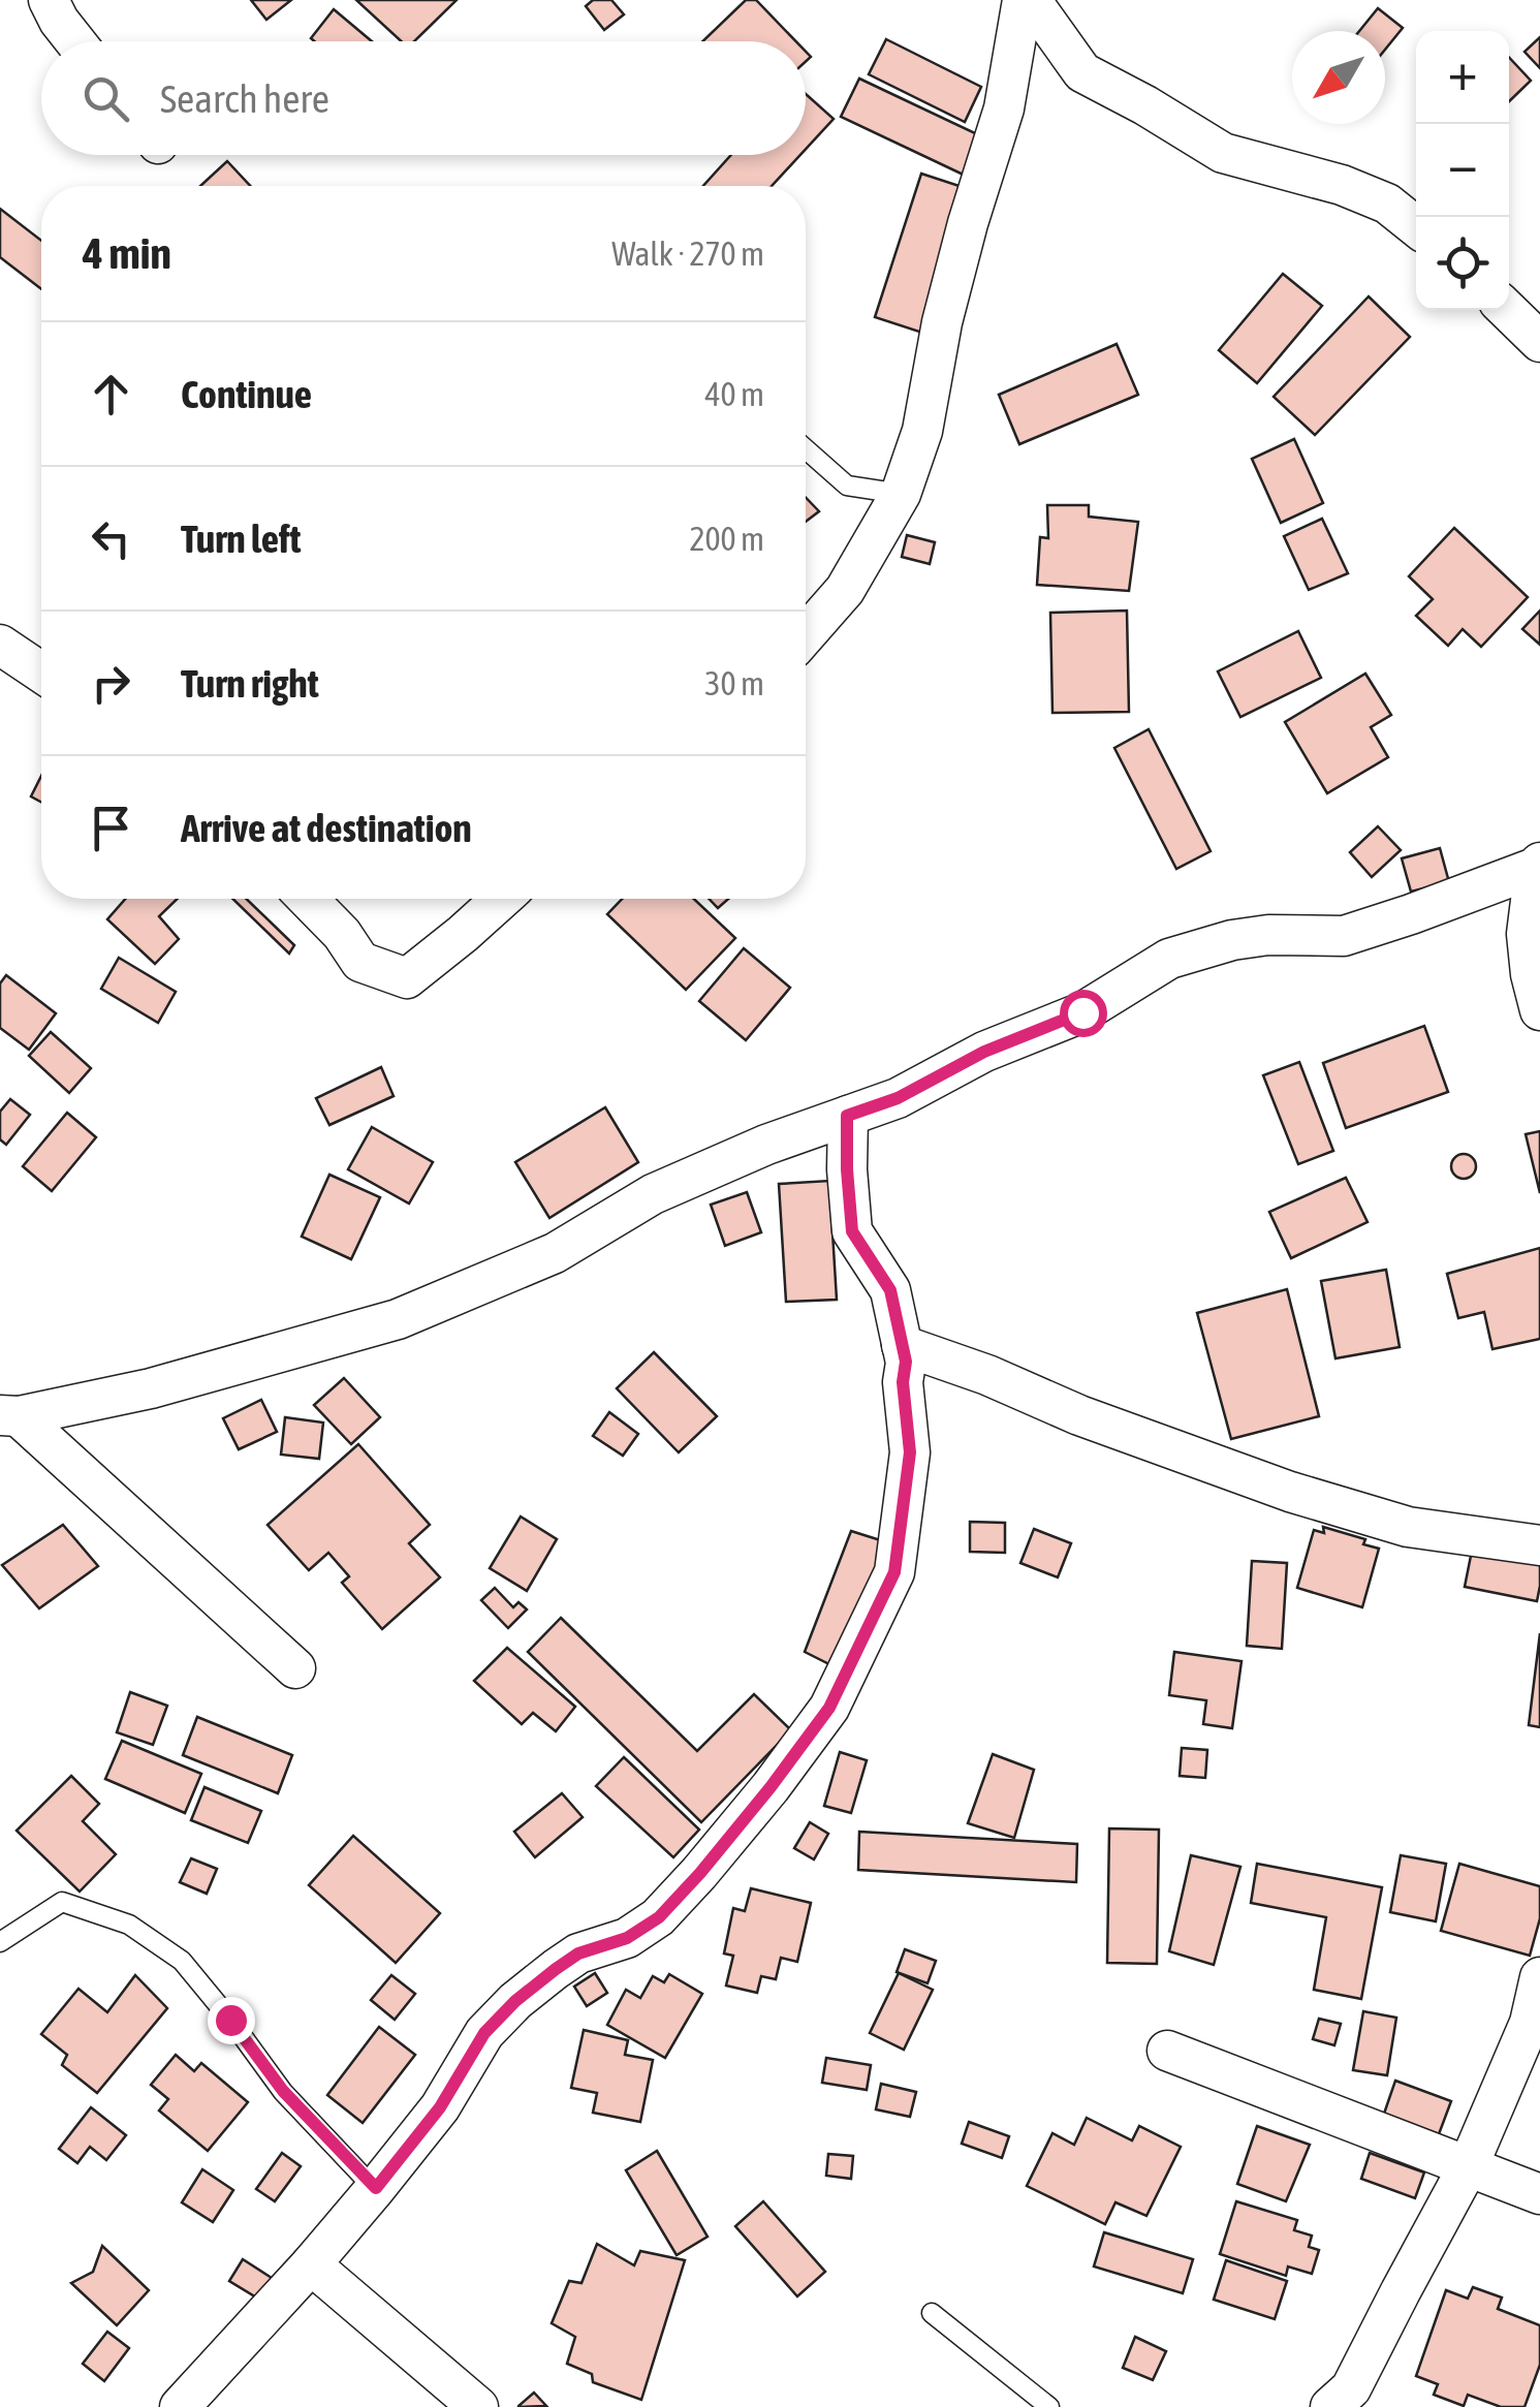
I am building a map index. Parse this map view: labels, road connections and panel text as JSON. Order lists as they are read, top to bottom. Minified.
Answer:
{"north":"bottom left","page":{"map_buttons":["+","−"],"search":"Search here","heading":["4 min","Walk · 270 m"],"list":[["Continue","40 m"],["Turn left","200 m"],["Turn right","30 m"],"Arrive at destination"]}}
